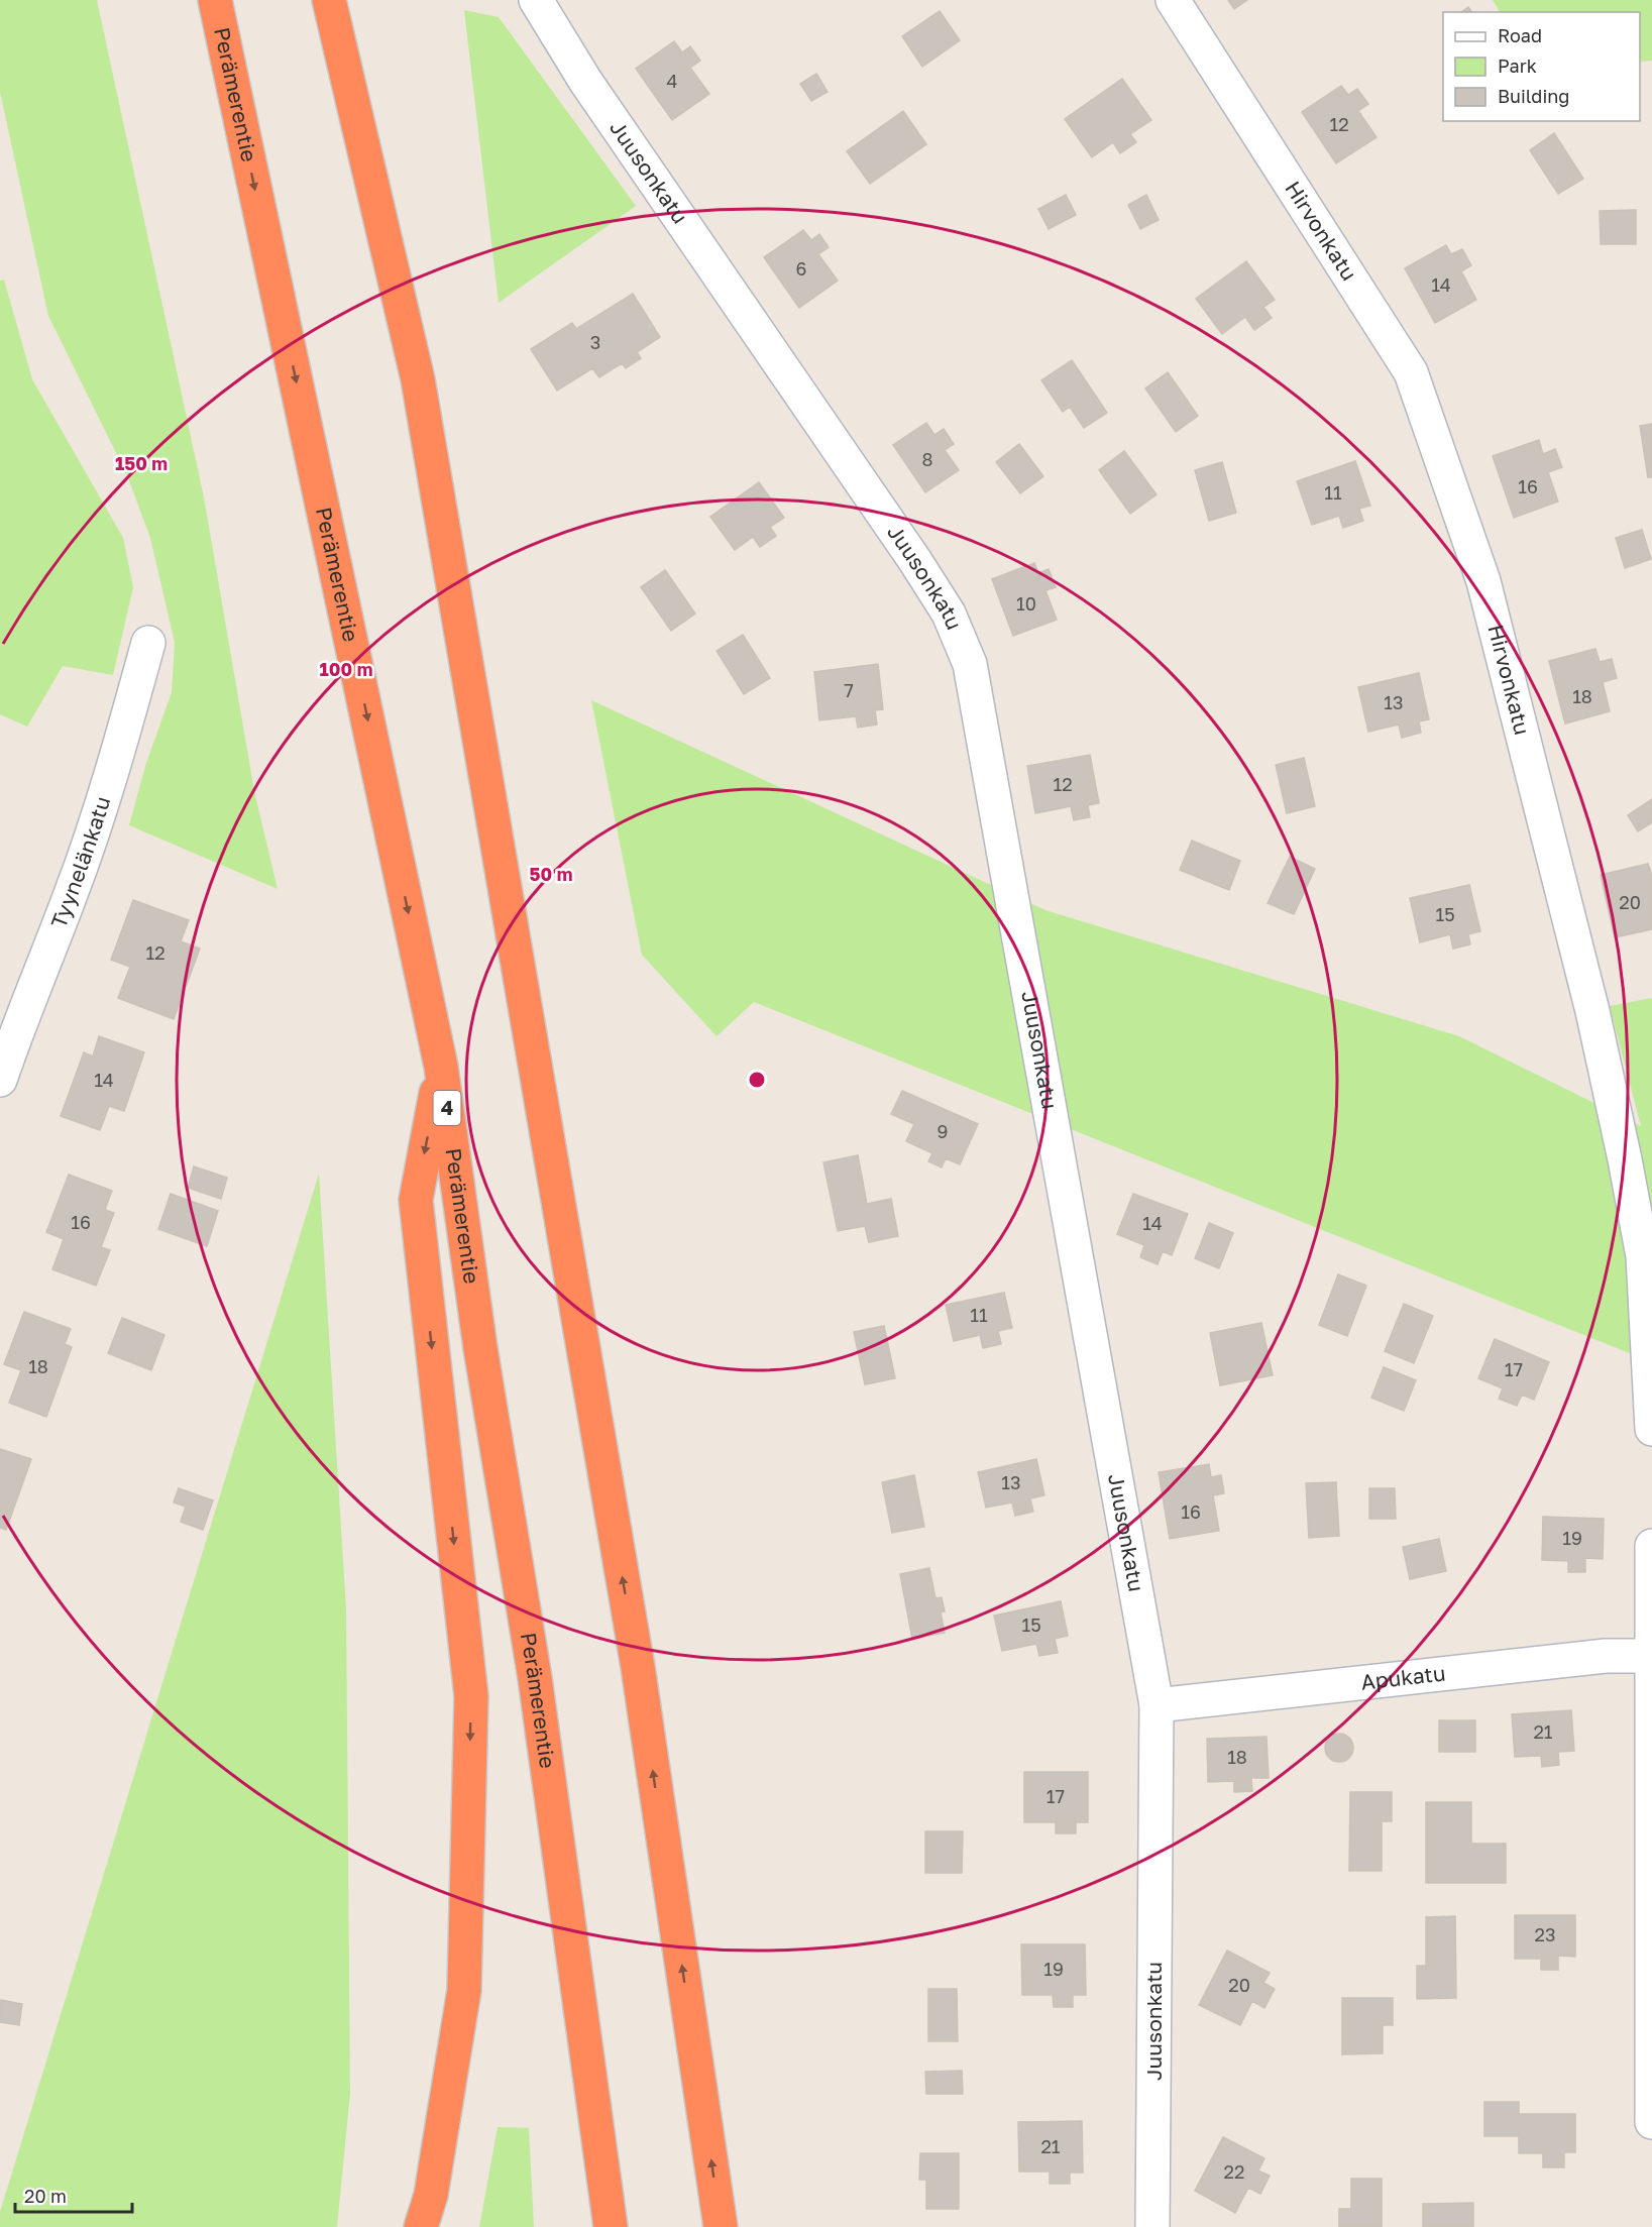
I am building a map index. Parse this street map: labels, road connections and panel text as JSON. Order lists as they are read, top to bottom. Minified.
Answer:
{"streets":{"highway":["Perämerentie","4"],"street":["Juusonkatu","Hirvonkatu","Tyynelänkatu","Apukatu"]},"crossings":[["Juusonkatu","Apukatu"]],"house_numbers":["4","12","6","14","3","8","16","11","10","7","18","13","12","20","15","12","14","9","16","14","11","18","17","13","16","19","15","21","18","17","23","19","20","21","22"],"legend":["Road","Park","Building"],"scale_bar":"20 m","rings":["150 m","100 m","50 m"]}
